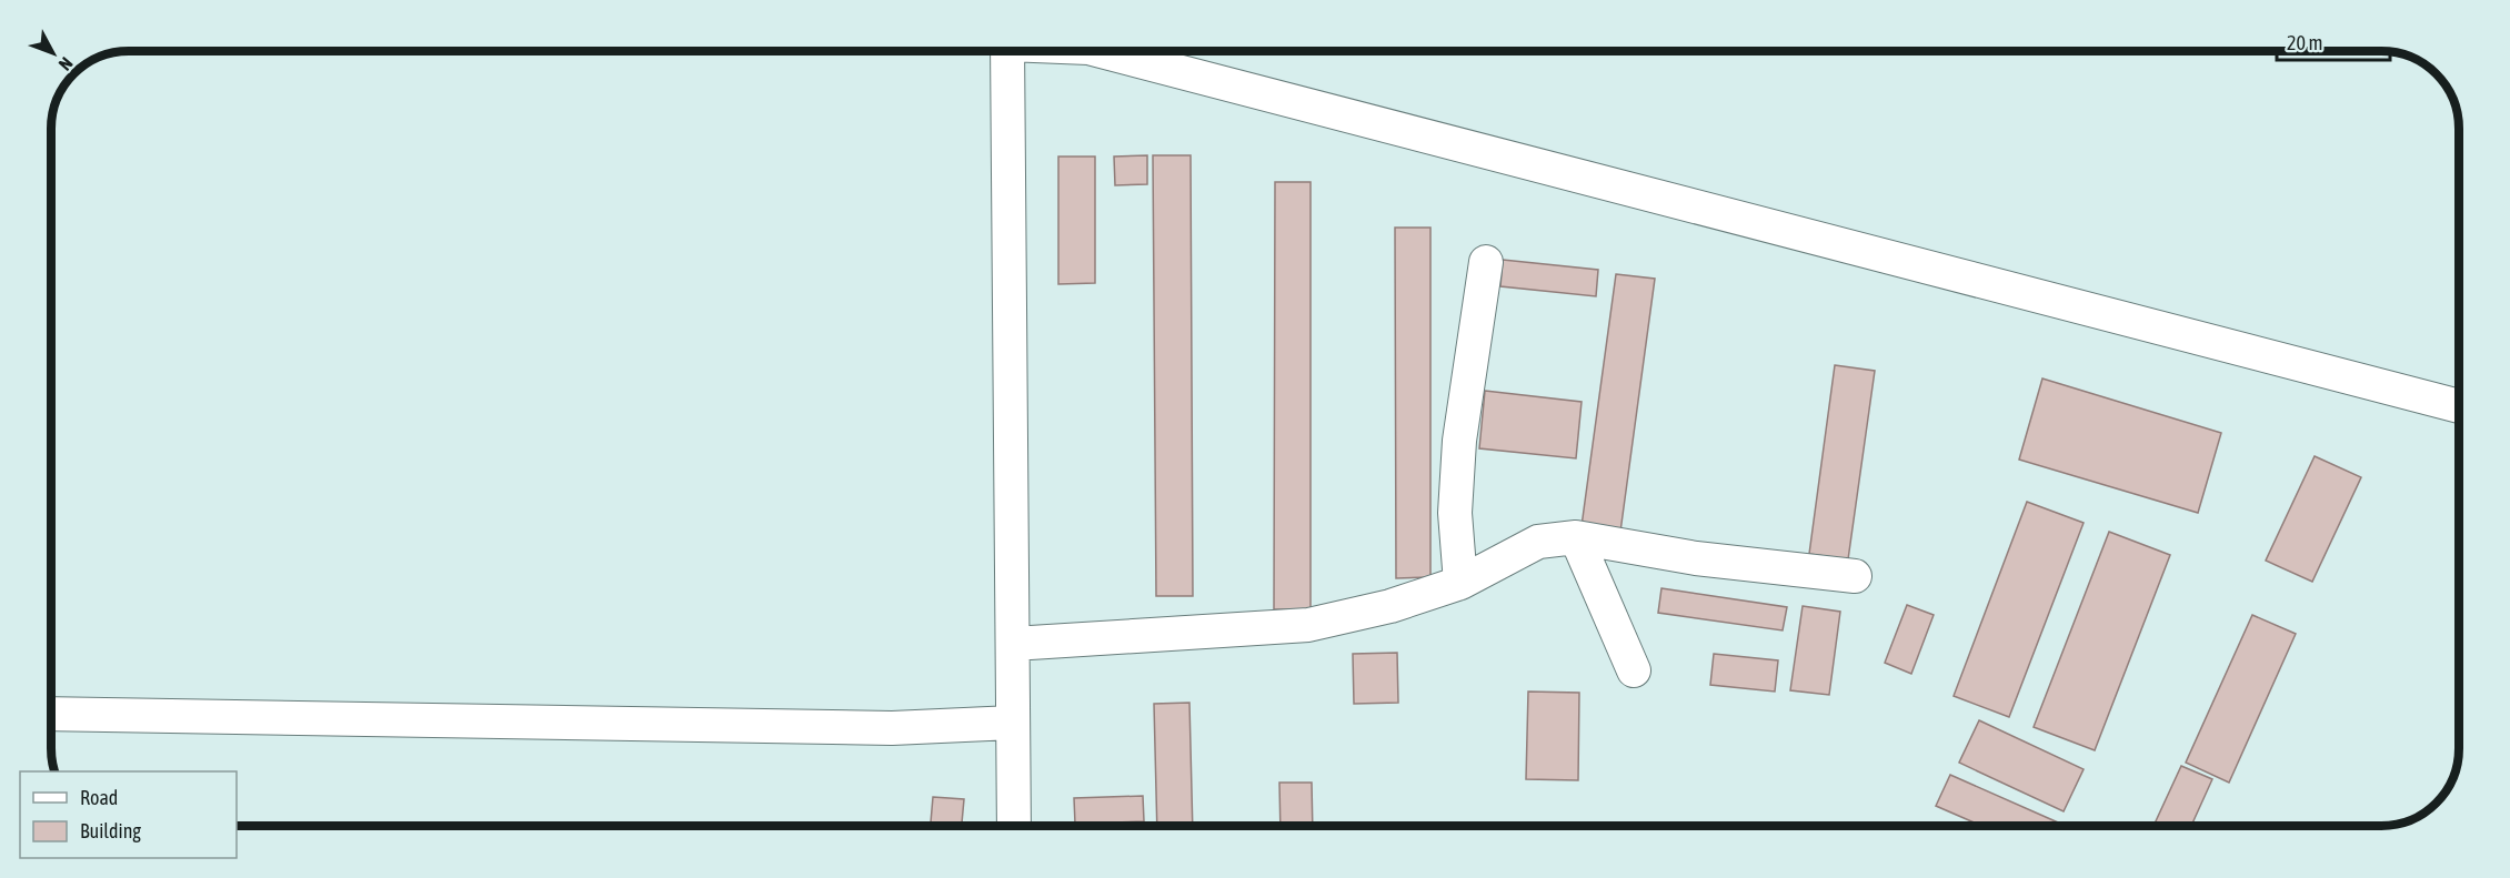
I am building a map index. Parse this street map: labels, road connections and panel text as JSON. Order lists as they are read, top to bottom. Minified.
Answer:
{"legend":["Road","Building"],"scale_bar":"20 m","north":"bottom right"}
